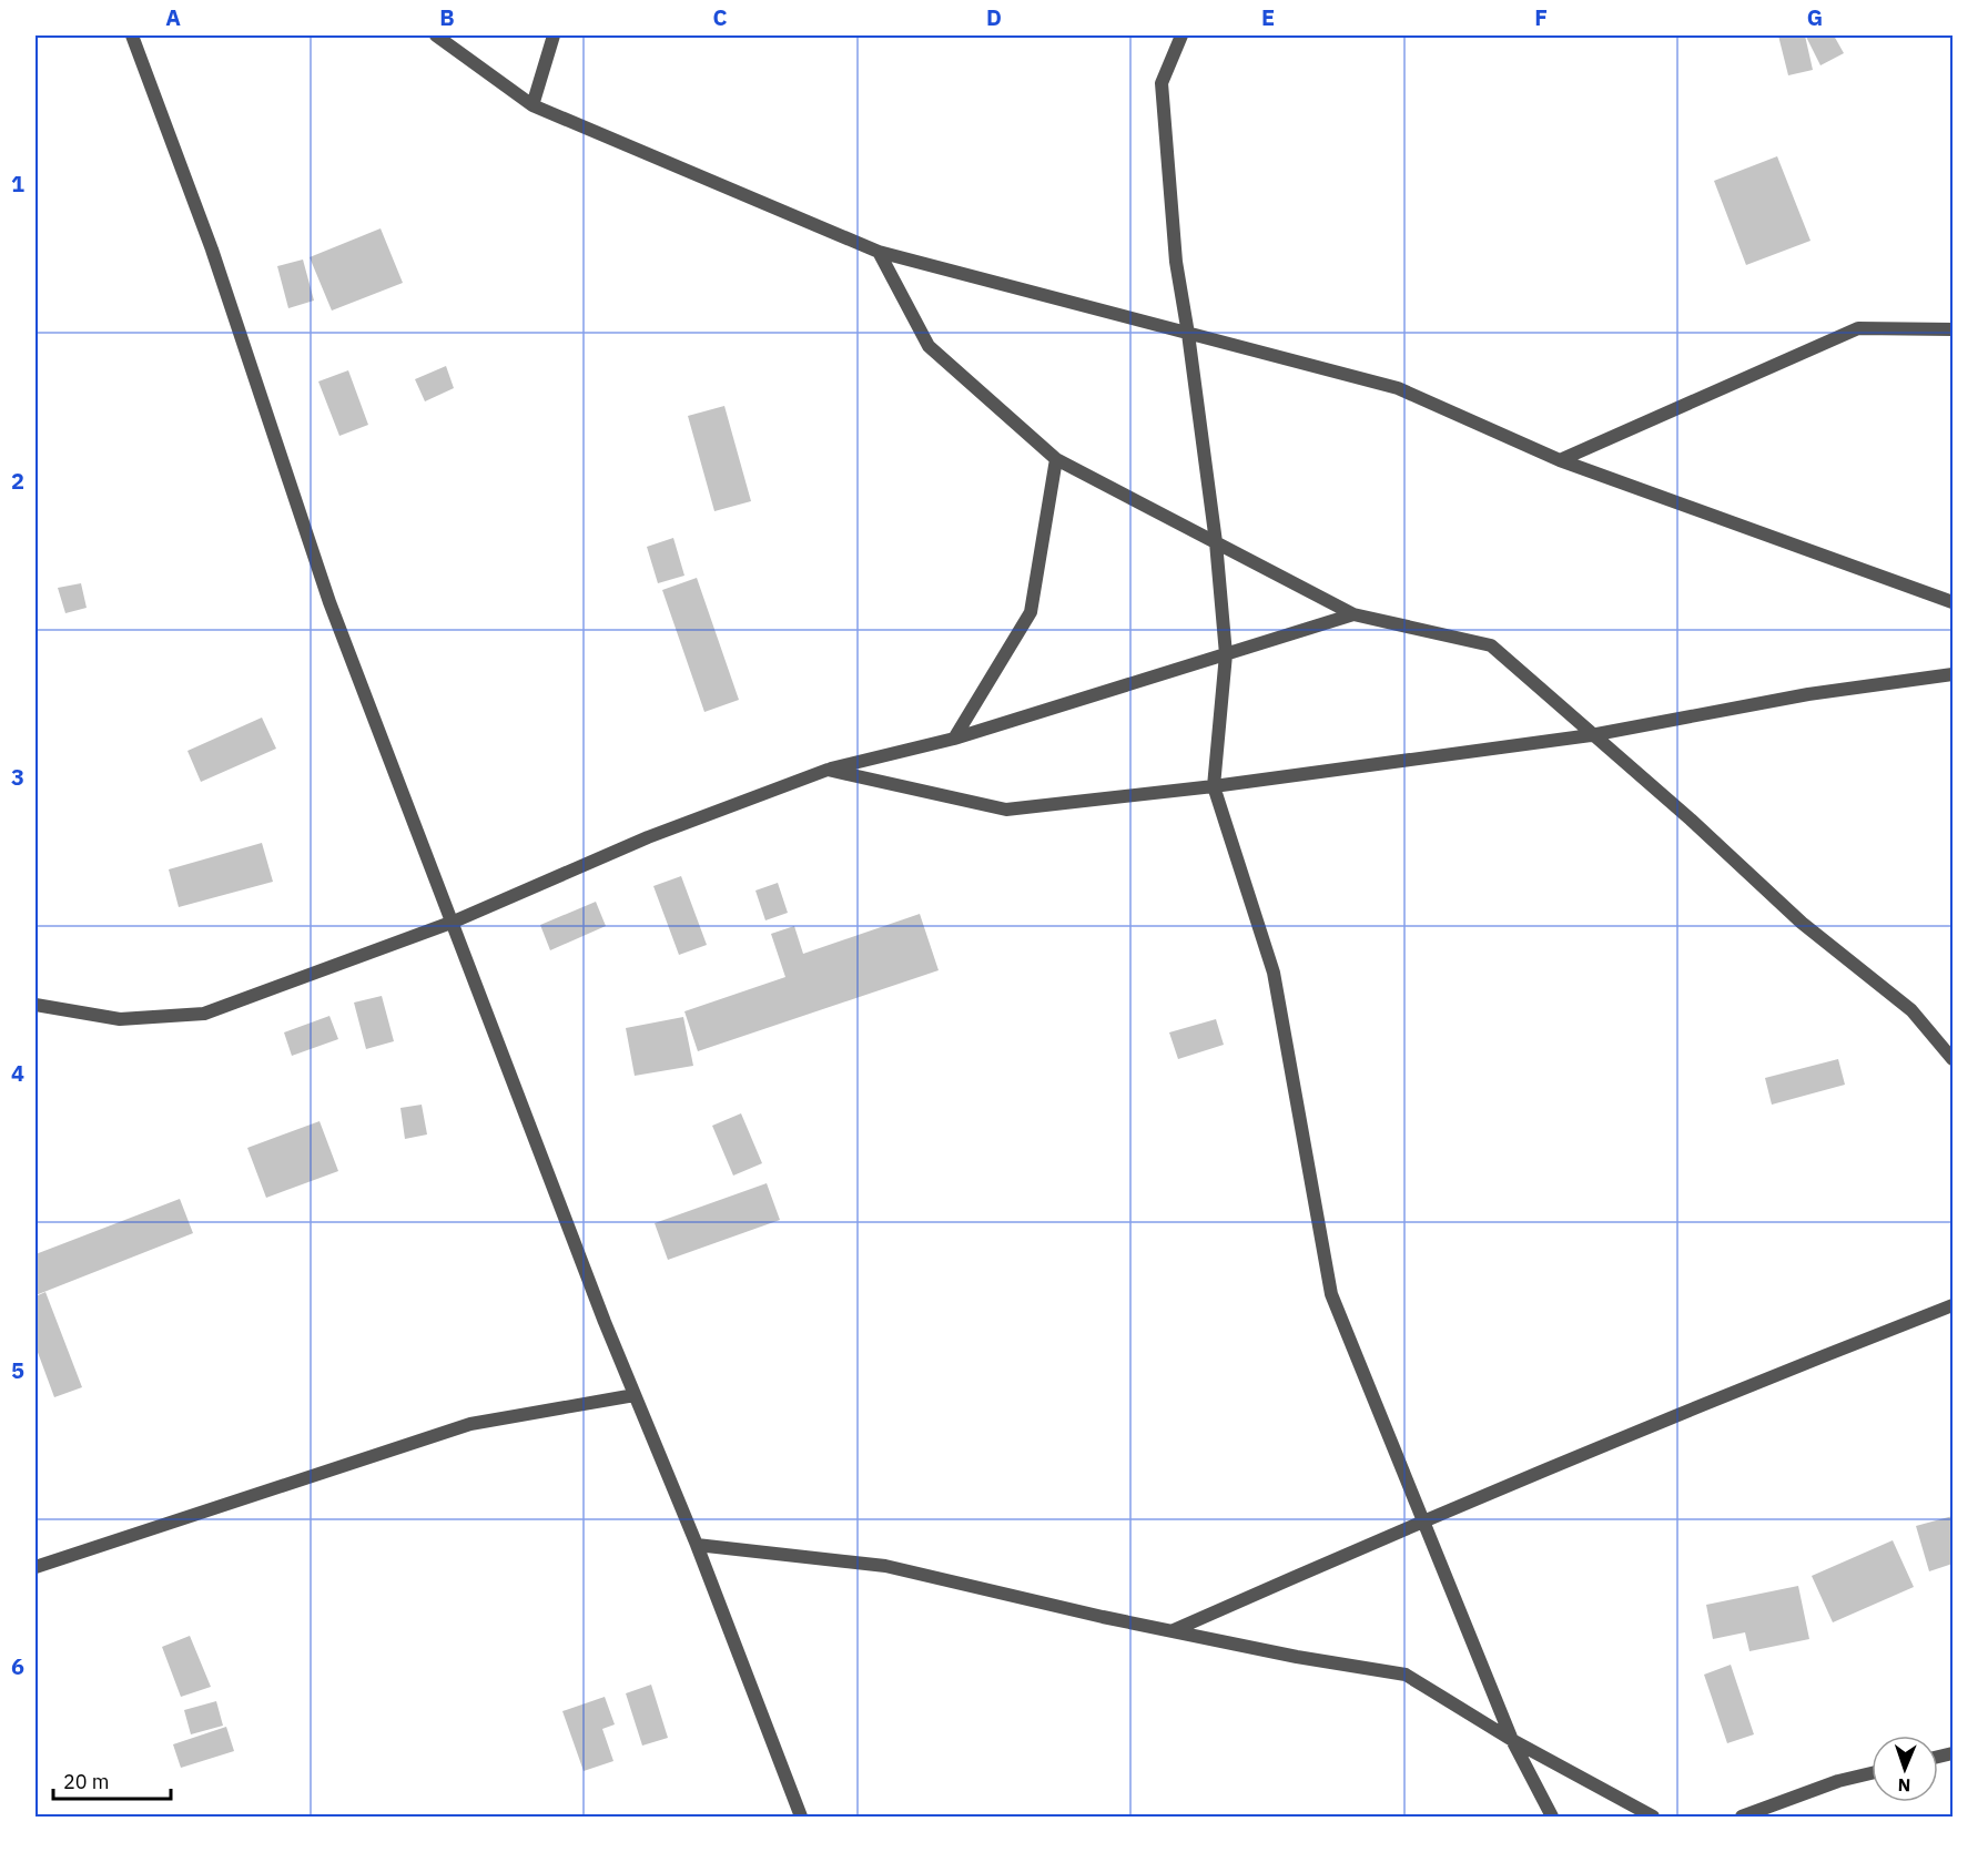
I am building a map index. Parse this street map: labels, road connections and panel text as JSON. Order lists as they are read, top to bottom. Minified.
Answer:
{"scale_bar":"20 m","north":"bottom","grid":{"columns":["A","B","C","D","E","F","G"],"rows":["1","2","3","4","5","6"]}}
